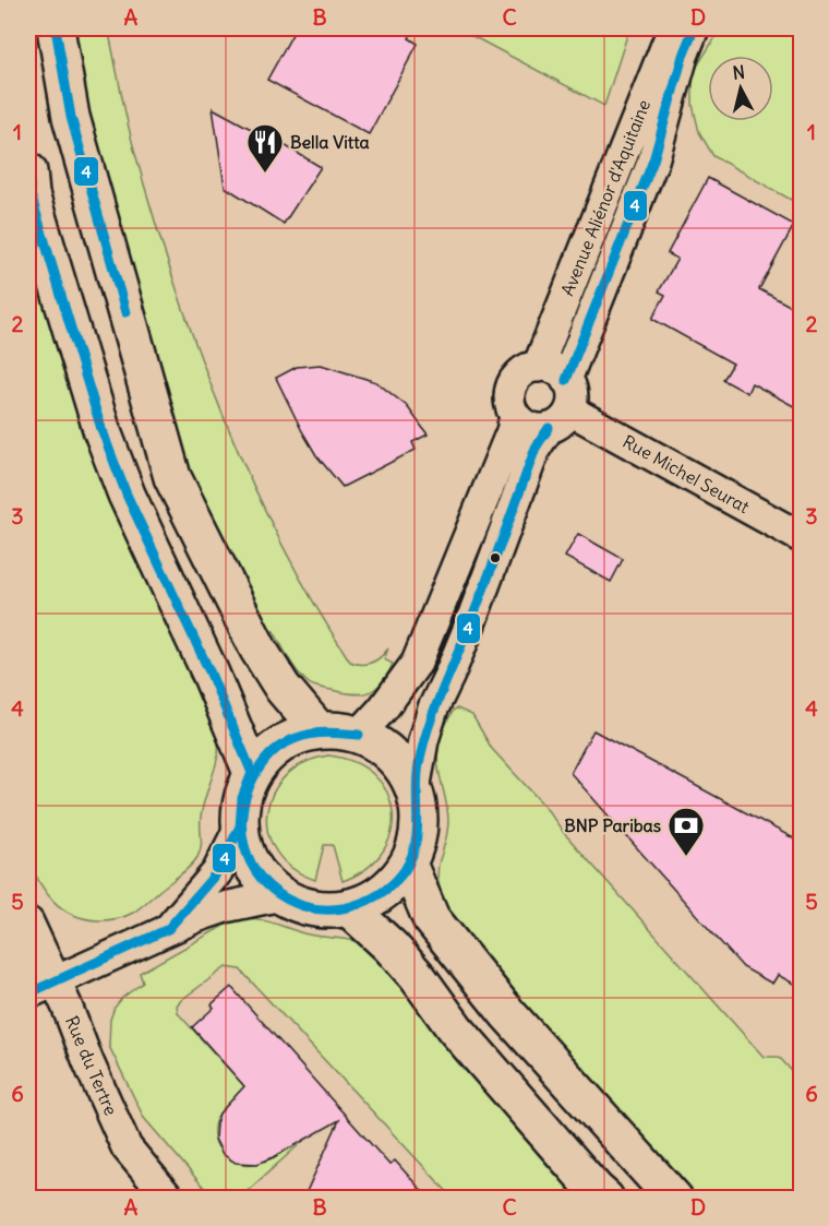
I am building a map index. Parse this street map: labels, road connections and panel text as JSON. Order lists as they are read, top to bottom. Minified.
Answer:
{"streets":{"street":["Avenue Aliénor d'Aquitaine","Rue Michel Seurat","Rue du Tertre"]},"crossings":[["Avenue Aliénor d'Aquitaine","Rue Michel Seurat"]],"places":{"restaurant":["Bella Vitta"],"bank":["BNP Paribas"]},"lines":["transit line 4"],"north":"top","grid":{"columns":["A","B","C","D"],"rows":["1","2","3","4","5","6"]}}
